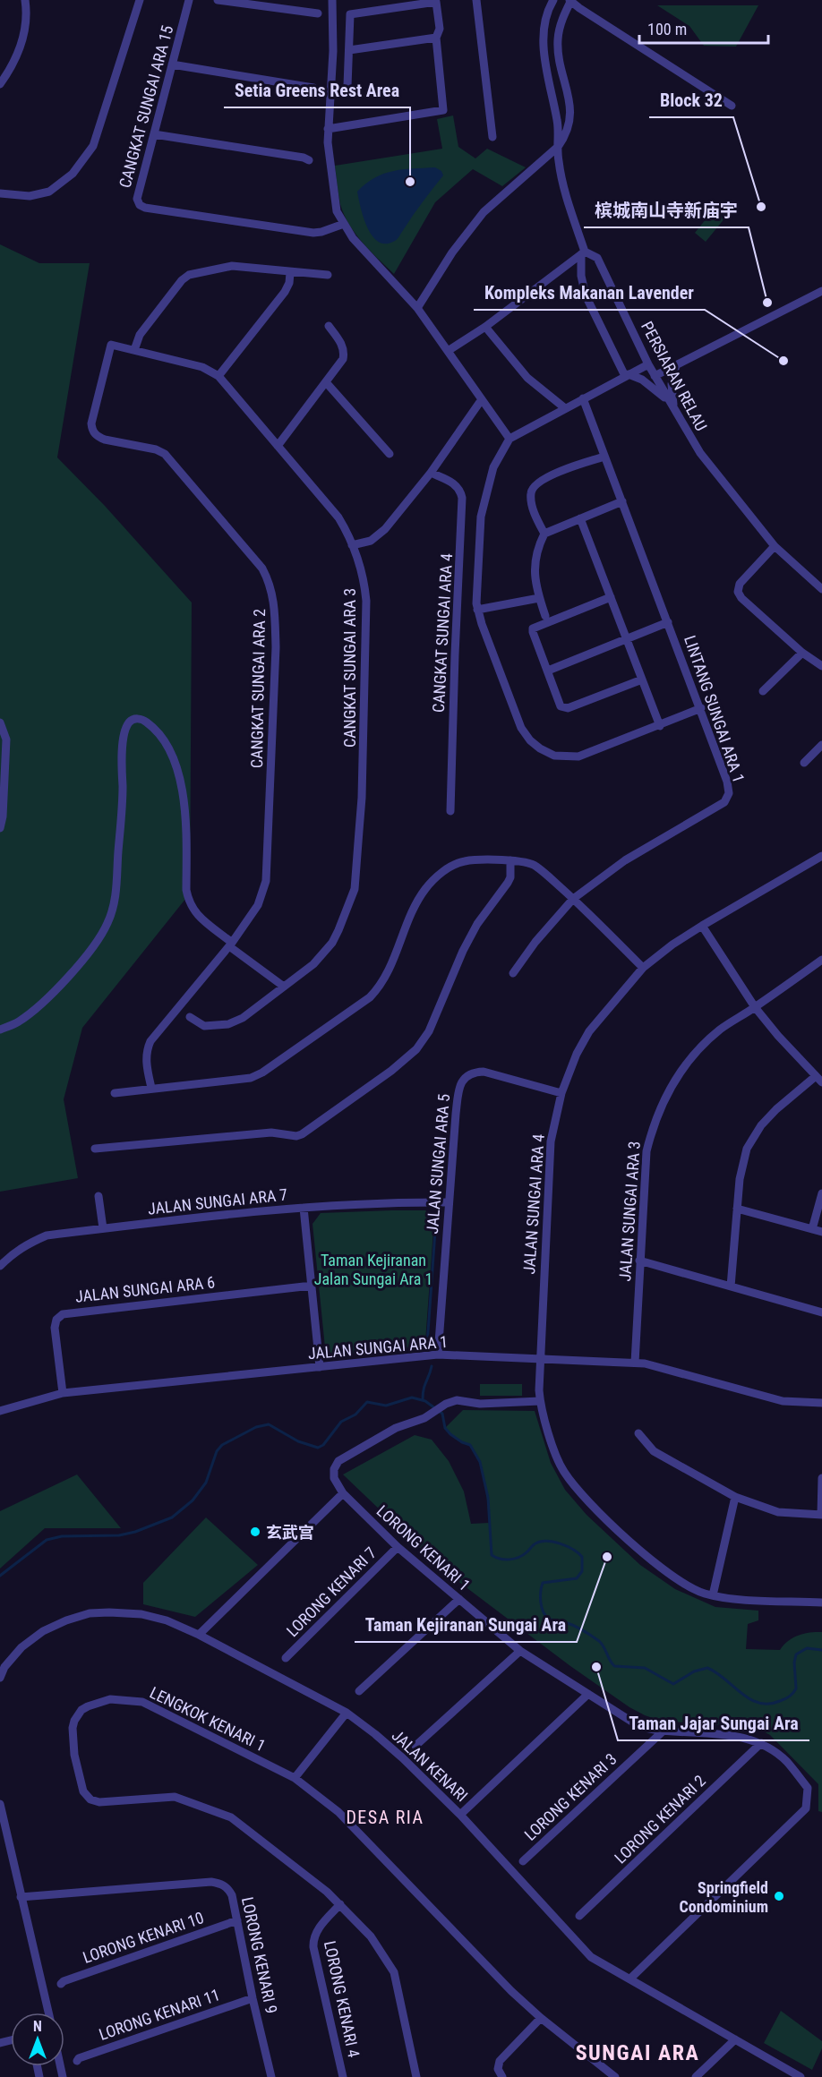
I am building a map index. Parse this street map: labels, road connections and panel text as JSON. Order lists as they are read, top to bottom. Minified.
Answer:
{"streets":{"street":["CANGKAT SUNGAI ARA 15","PERSIARAN RELAU","CANGKAT SUNGAI ARA 4","CANGKAT SUNGAI ARA 3","CANGKAT SUNGAI ARA 2","LINTANG SUNGAI ARA 1","JALAN SUNGAI ARA 5","JALAN SUNGAI ARA 7","JALAN SUNGAI ARA 4","JALAN SUNGAI ARA 3","JALAN SUNGAI ARA 6","JALAN SUNGAI ARA 1","LORONG KENARI 1","LORONG KENARI 7","LENGKOK KENARI 1","JALAN KENARI","LORONG KENARI 3","LORONG KENARI 2","LORONG KENARI 10","LORONG KENARI 9","LORONG KENARI 4","LORONG KENARI 11"]},"crossings":[["CANGKAT SUNGAI ARA 3","CANGKAT SUNGAI ARA 2"],["JALAN SUNGAI ARA 5","JALAN SUNGAI ARA 7"],["JALAN SUNGAI ARA 5","JALAN SUNGAI ARA 4"],["JALAN SUNGAI ARA 5","JALAN SUNGAI ARA 1"],["JALAN SUNGAI ARA 4","JALAN SUNGAI ARA 1"],["JALAN SUNGAI ARA 4","LORONG KENARI 1"],["JALAN SUNGAI ARA 3","JALAN SUNGAI ARA 1"],["JALAN SUNGAI ARA 6","JALAN SUNGAI ARA 1"],["LORONG KENARI 1","LORONG KENARI 7"],["LORONG KENARI 1","JALAN KENARI"],["LORONG KENARI 1","LORONG KENARI 3"],["LORONG KENARI 1","LORONG KENARI 2"],["LENGKOK KENARI 1","LORONG KENARI 4"],["LORONG KENARI 10","LORONG KENARI 9"],["LORONG KENARI 9","LORONG KENARI 11"]],"districts":["DESA RIA","SUNGAI ARA"],"parks":["Taman Kejiranan Jalan Sungai Ara 1"],"places":["Setia Greens Rest Area","Block 32","槟城南山寺新庙宇","Kompleks Makanan Lavender","玄武宫","Taman Kejiranan Sungai Ara","Taman Jajar Sungai Ara","Springfield Condominium"],"scale_bar":"100 m","north":"top"}
